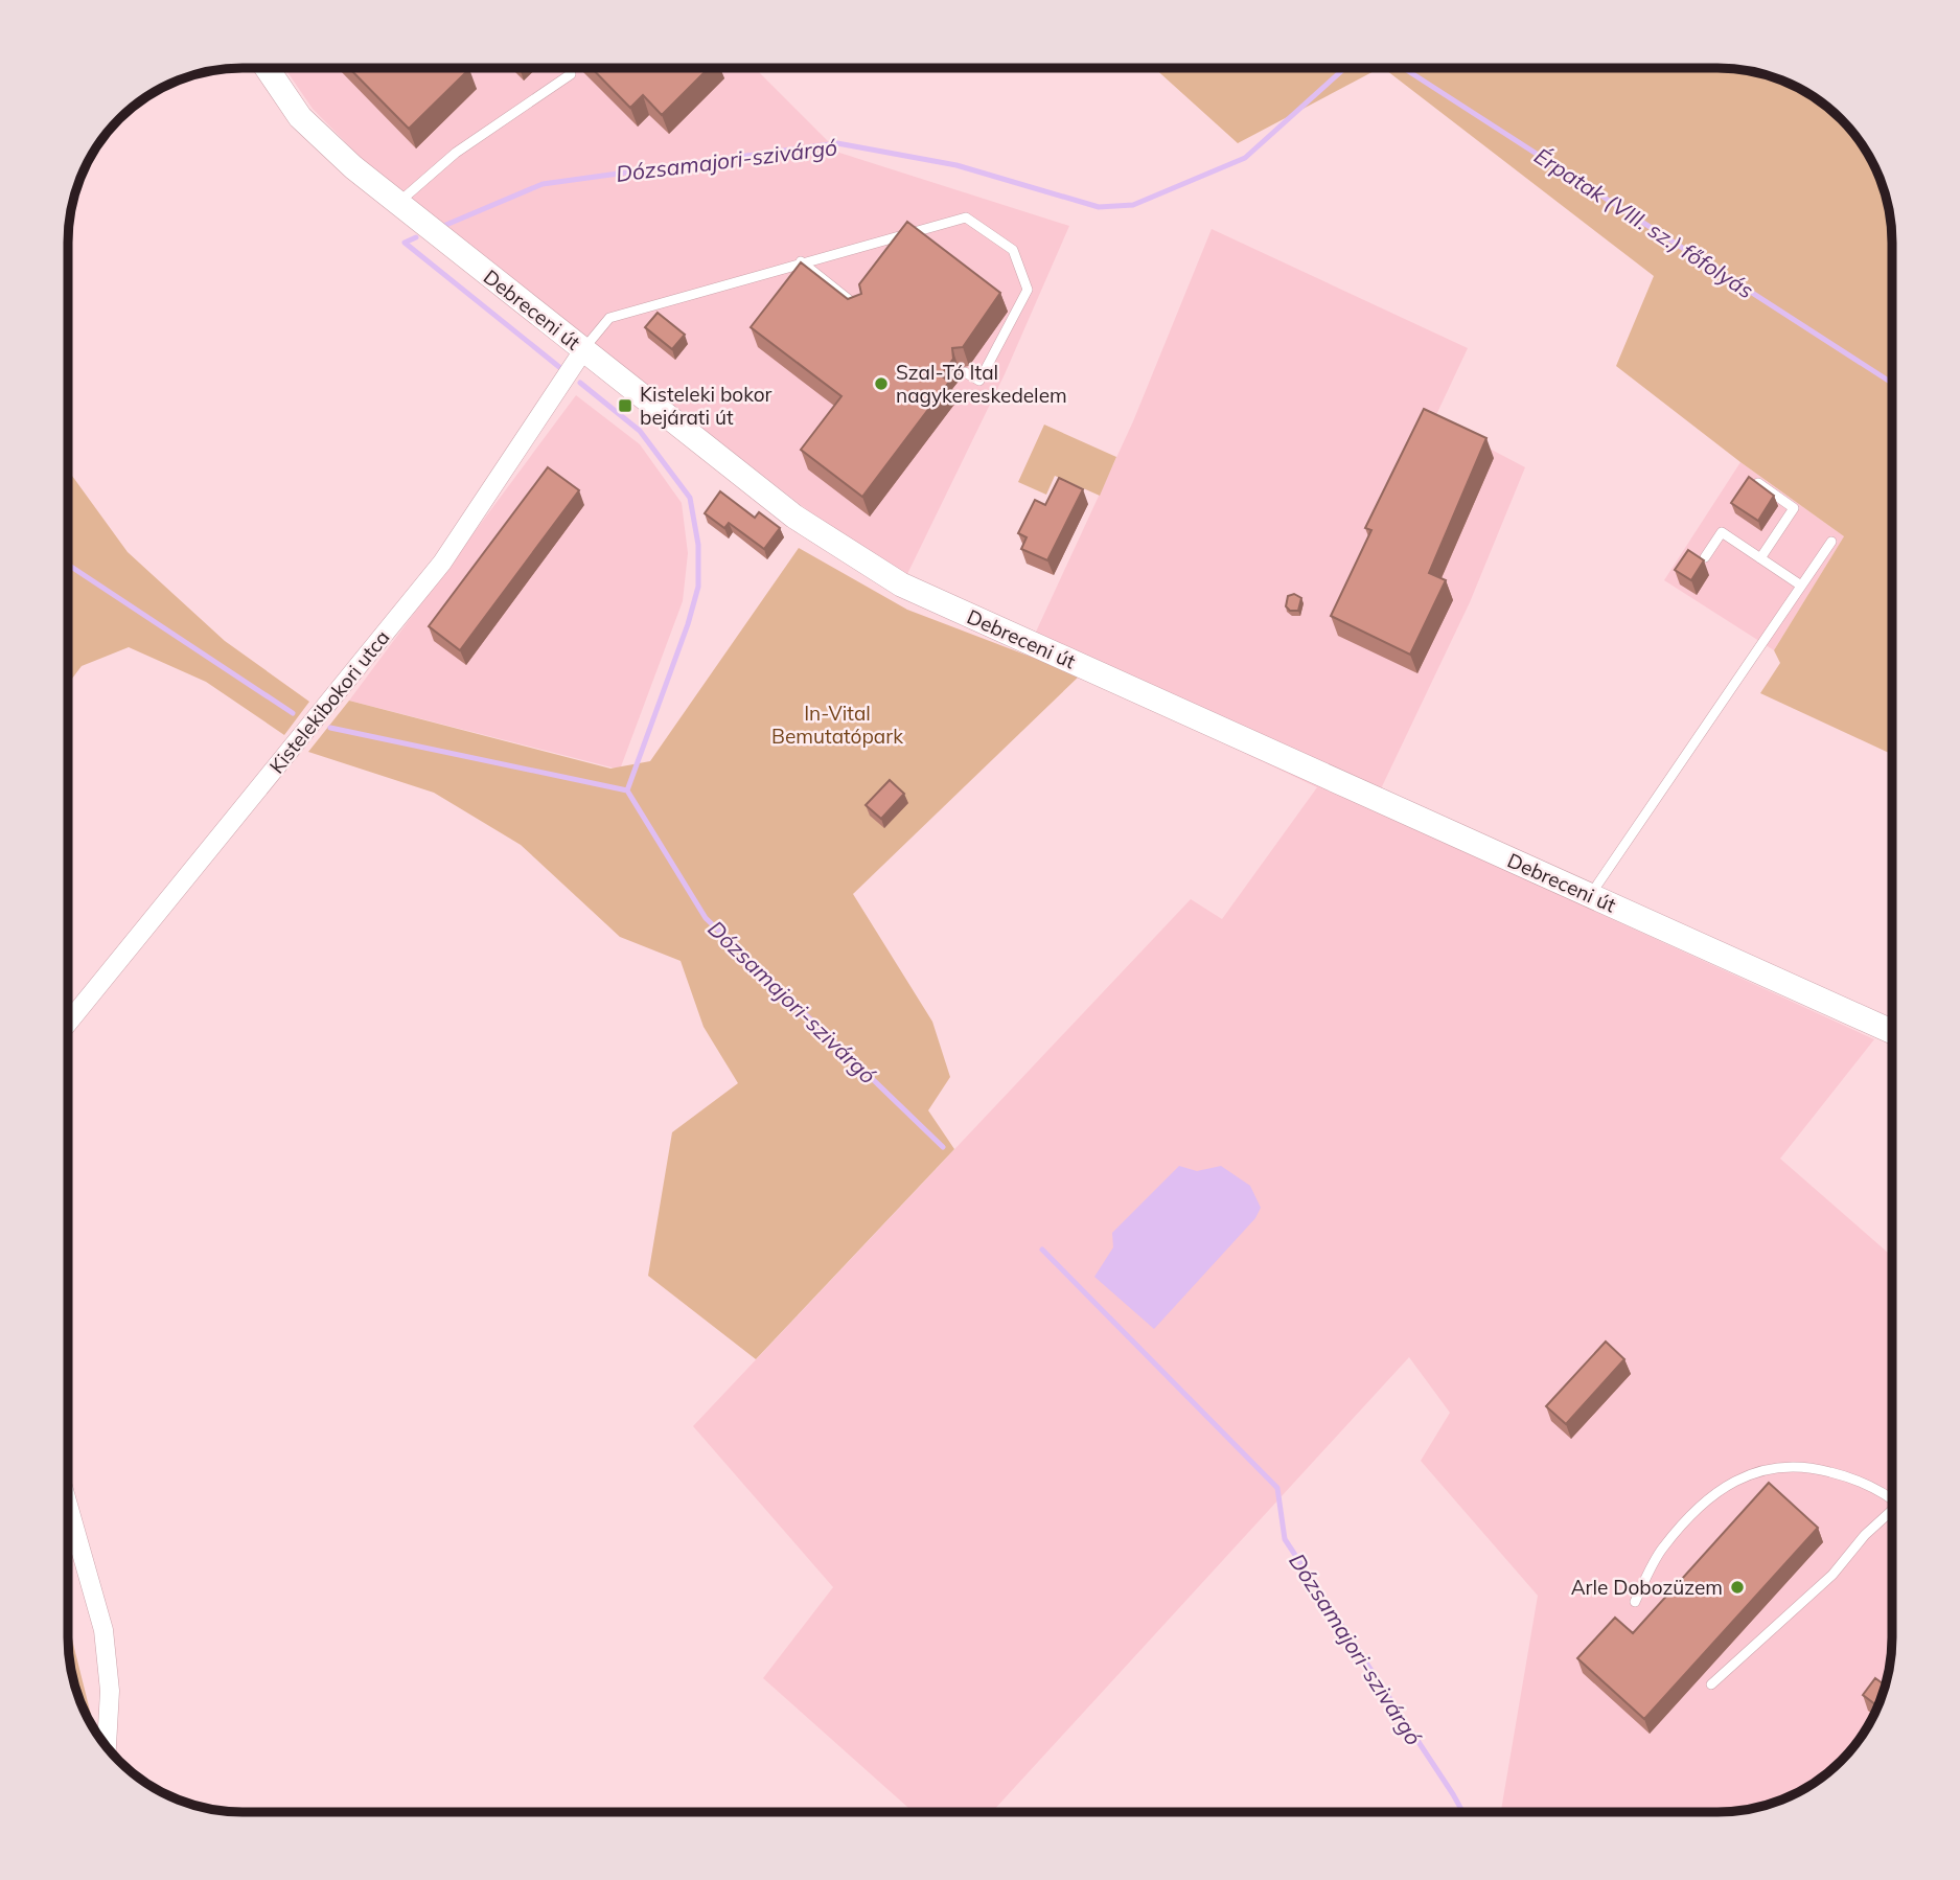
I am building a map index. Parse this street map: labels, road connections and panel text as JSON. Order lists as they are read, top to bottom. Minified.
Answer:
{"streets":{"street":["Debreceni út","Kistelekibokori utca"]},"crossings":[["Debreceni út","Kistelekibokori utca"]],"water":["Dózsamajori-szivárgó","Érpatak (VIII. sz.) főfolyás"],"parks":["In-Vital Bemutatópark"],"places":{"other":["Szal-Tó Ital nagykereskedelem","Arle Dobozüzem"],"transit":["Kisteleki bokor bejárati út"]}}
